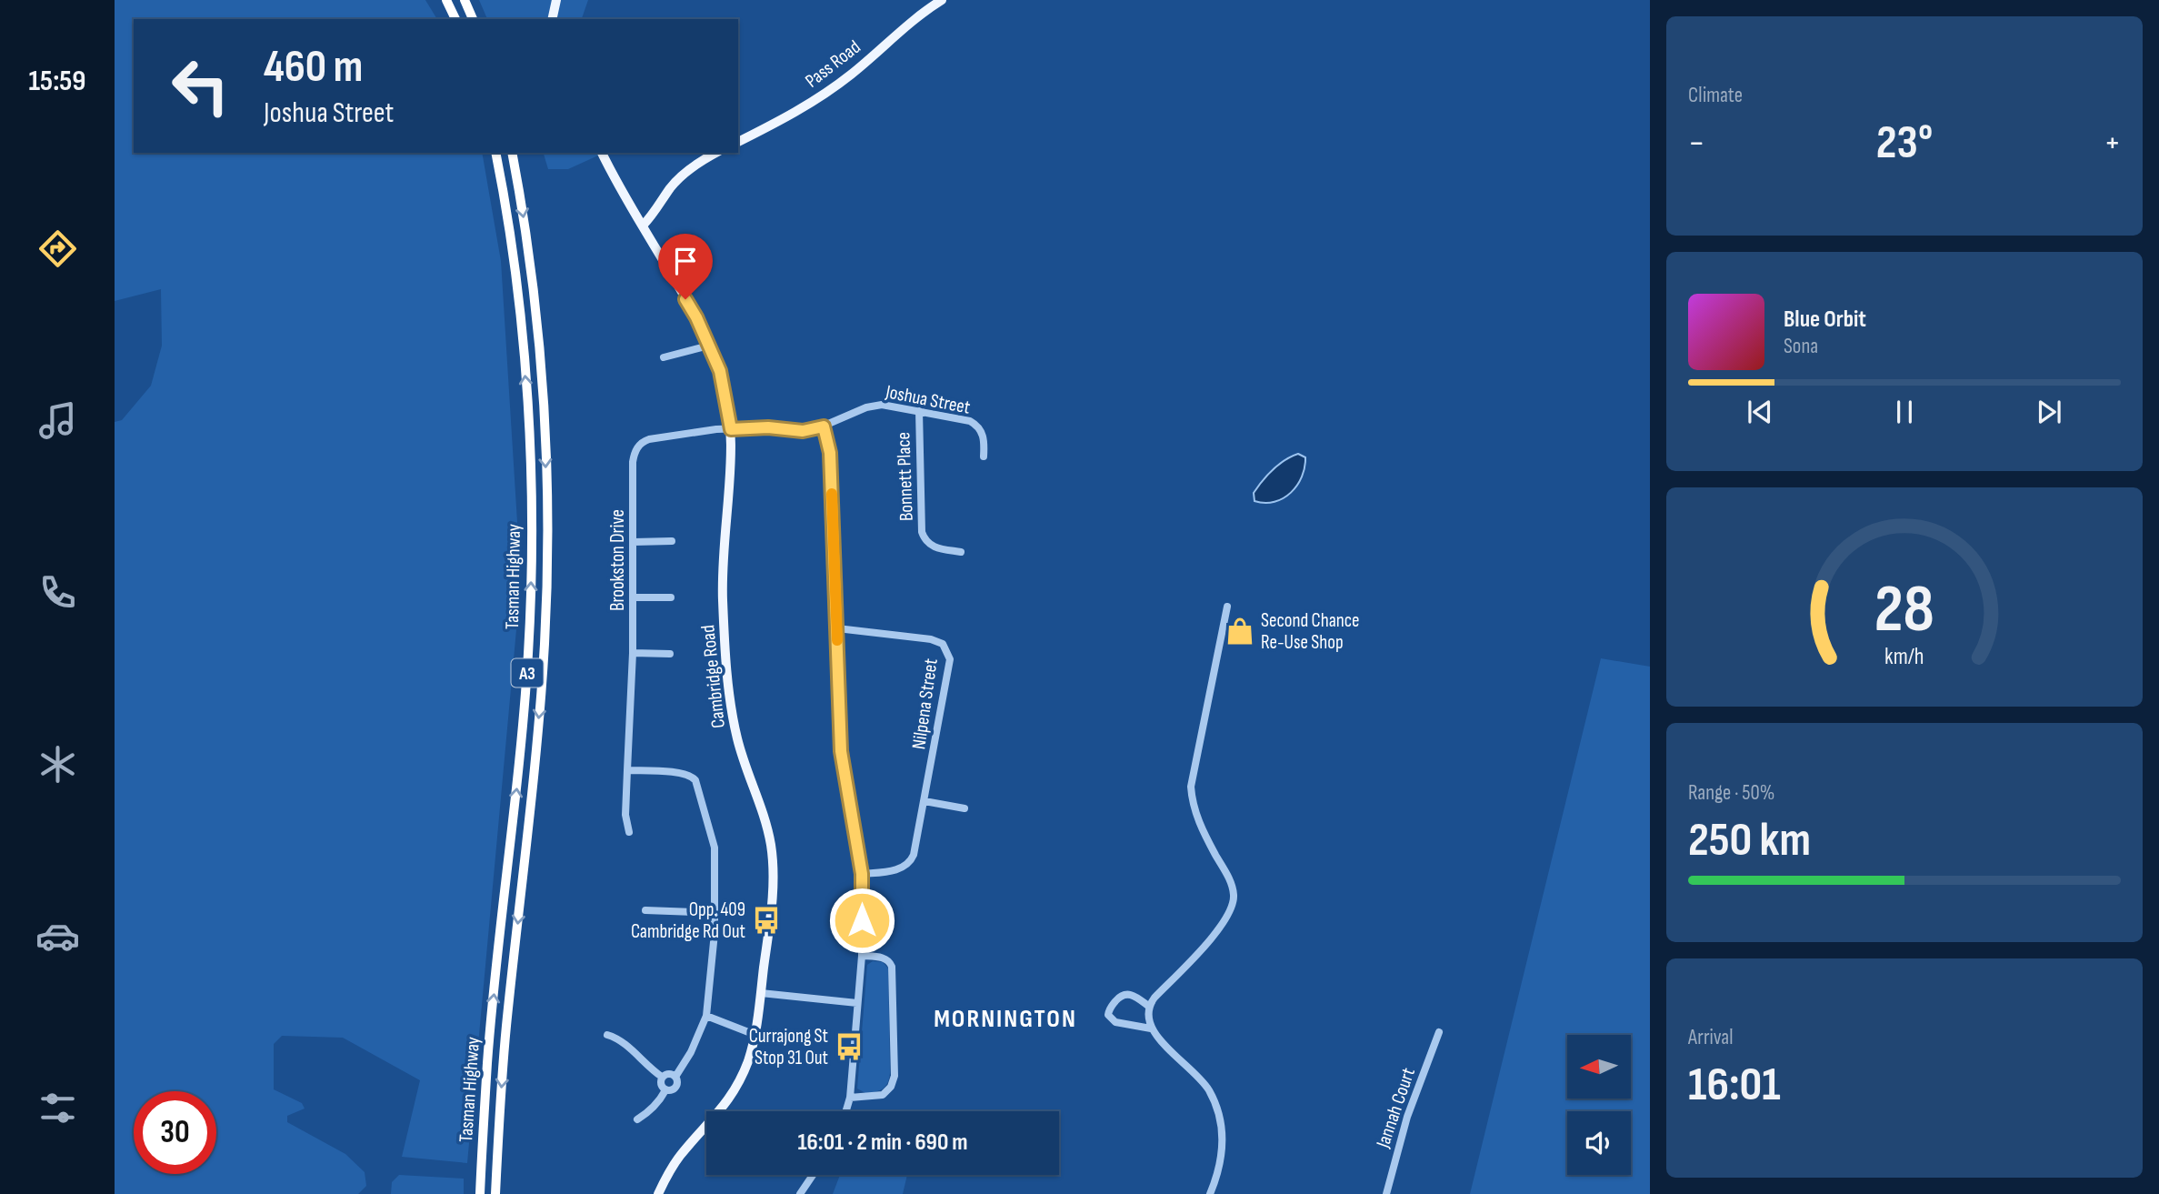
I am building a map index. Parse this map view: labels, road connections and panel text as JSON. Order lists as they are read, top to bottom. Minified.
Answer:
{"streets":{"highway":["Tasman Highway","A3"],"main road":["Pass Road","Cambridge Road"],"street":["Joshua Street","Bonnett Place","Brookston Drive","Nilpena Street","Jannah Court"]},"crossings":[["Joshua Street","Bonnett Place"],["Joshua Street","Brookston Drive"],["Joshua Street","Cambridge Road"],["Brookston Drive","Cambridge Road"]],"districts":["MORNINGTON"],"places":{"shop":["Second Chance Re-Use Shop"],"bus stop":["Opp. 409 Cambridge Rd Out","Currajong St Stop 31 Out"]},"north":"left","page":{"tabs":"15:59","tile":["Climate",["Range · 50%","250 km"],["Arrival","16:01"]],"turn":["460 m","Joshua Street"],"heat":["−","23°","+"],"song":["Blue Orbit","Sona"],"limit":"30","trip":"16:01 · 2 min · 690 m","gauge":["28","km/h"]}}
